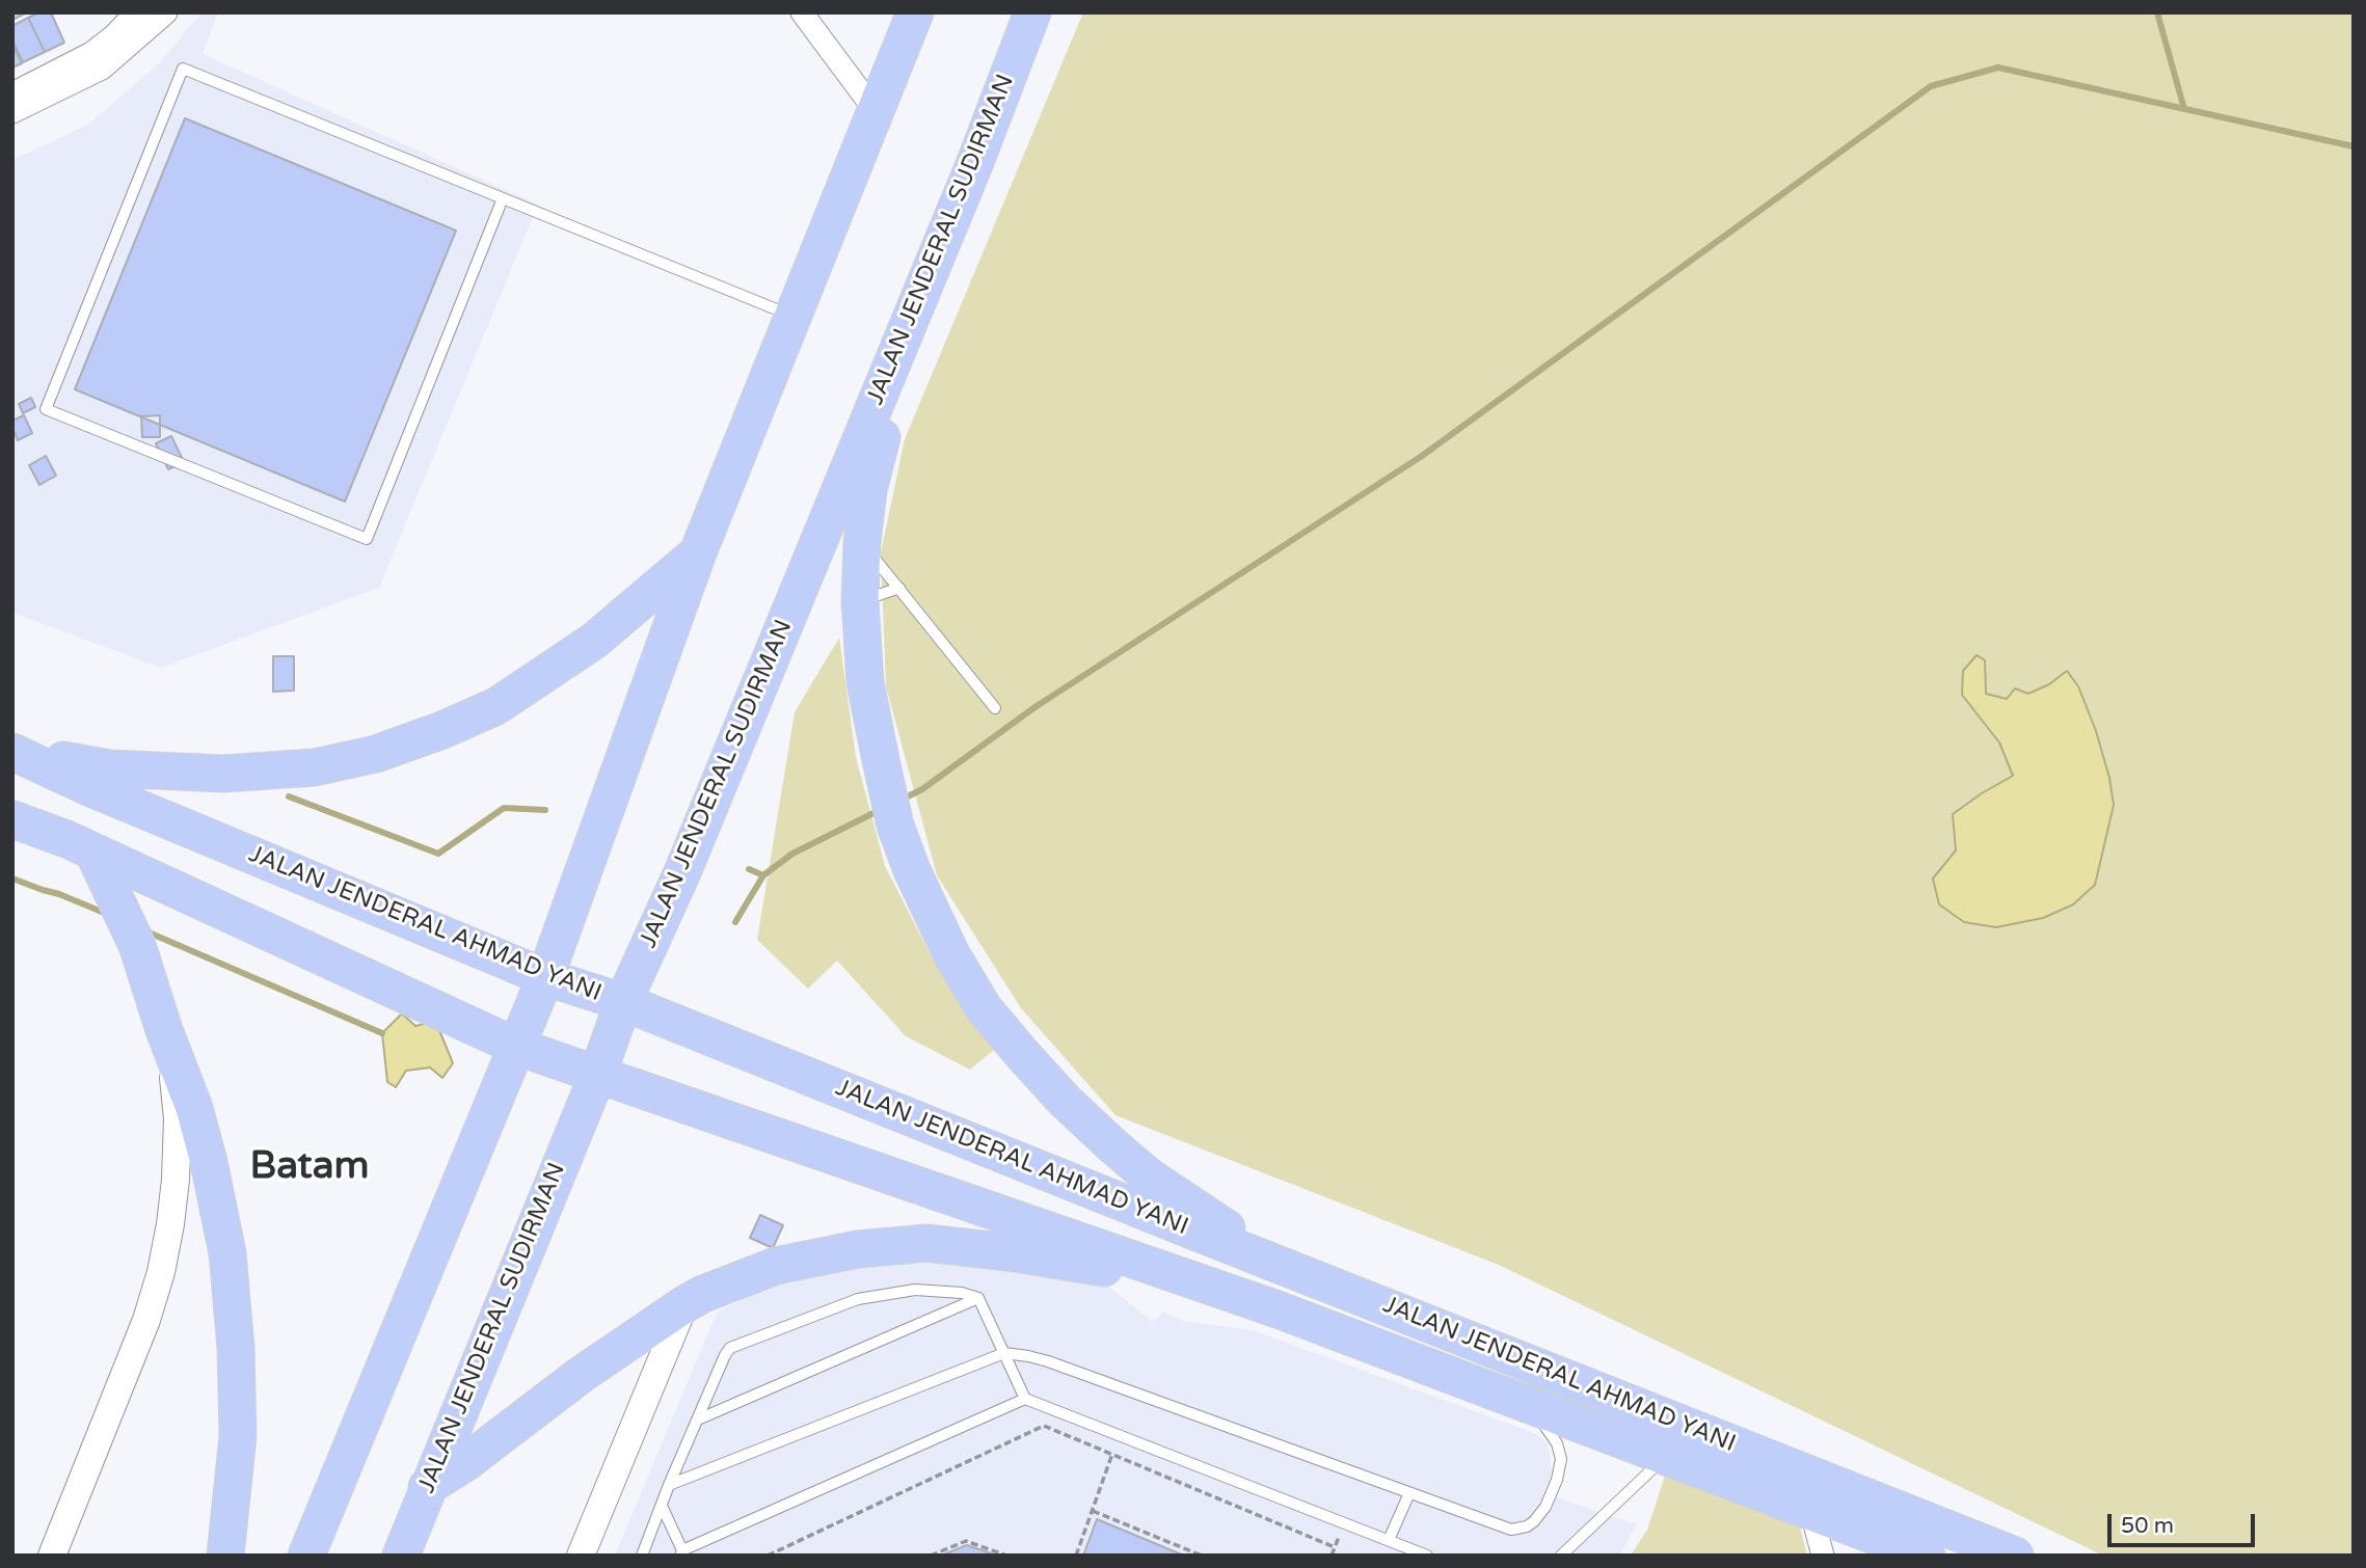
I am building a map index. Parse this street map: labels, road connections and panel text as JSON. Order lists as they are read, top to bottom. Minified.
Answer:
{"streets":{"highway":["JALAN JENDERAL SUDIRMAN","JALAN JENDERAL AHMAD YANI"]},"crossings":[["JALAN JENDERAL SUDIRMAN","JALAN JENDERAL AHMAD YANI"]],"districts":["Batam"],"scale_bar":"50 m"}
